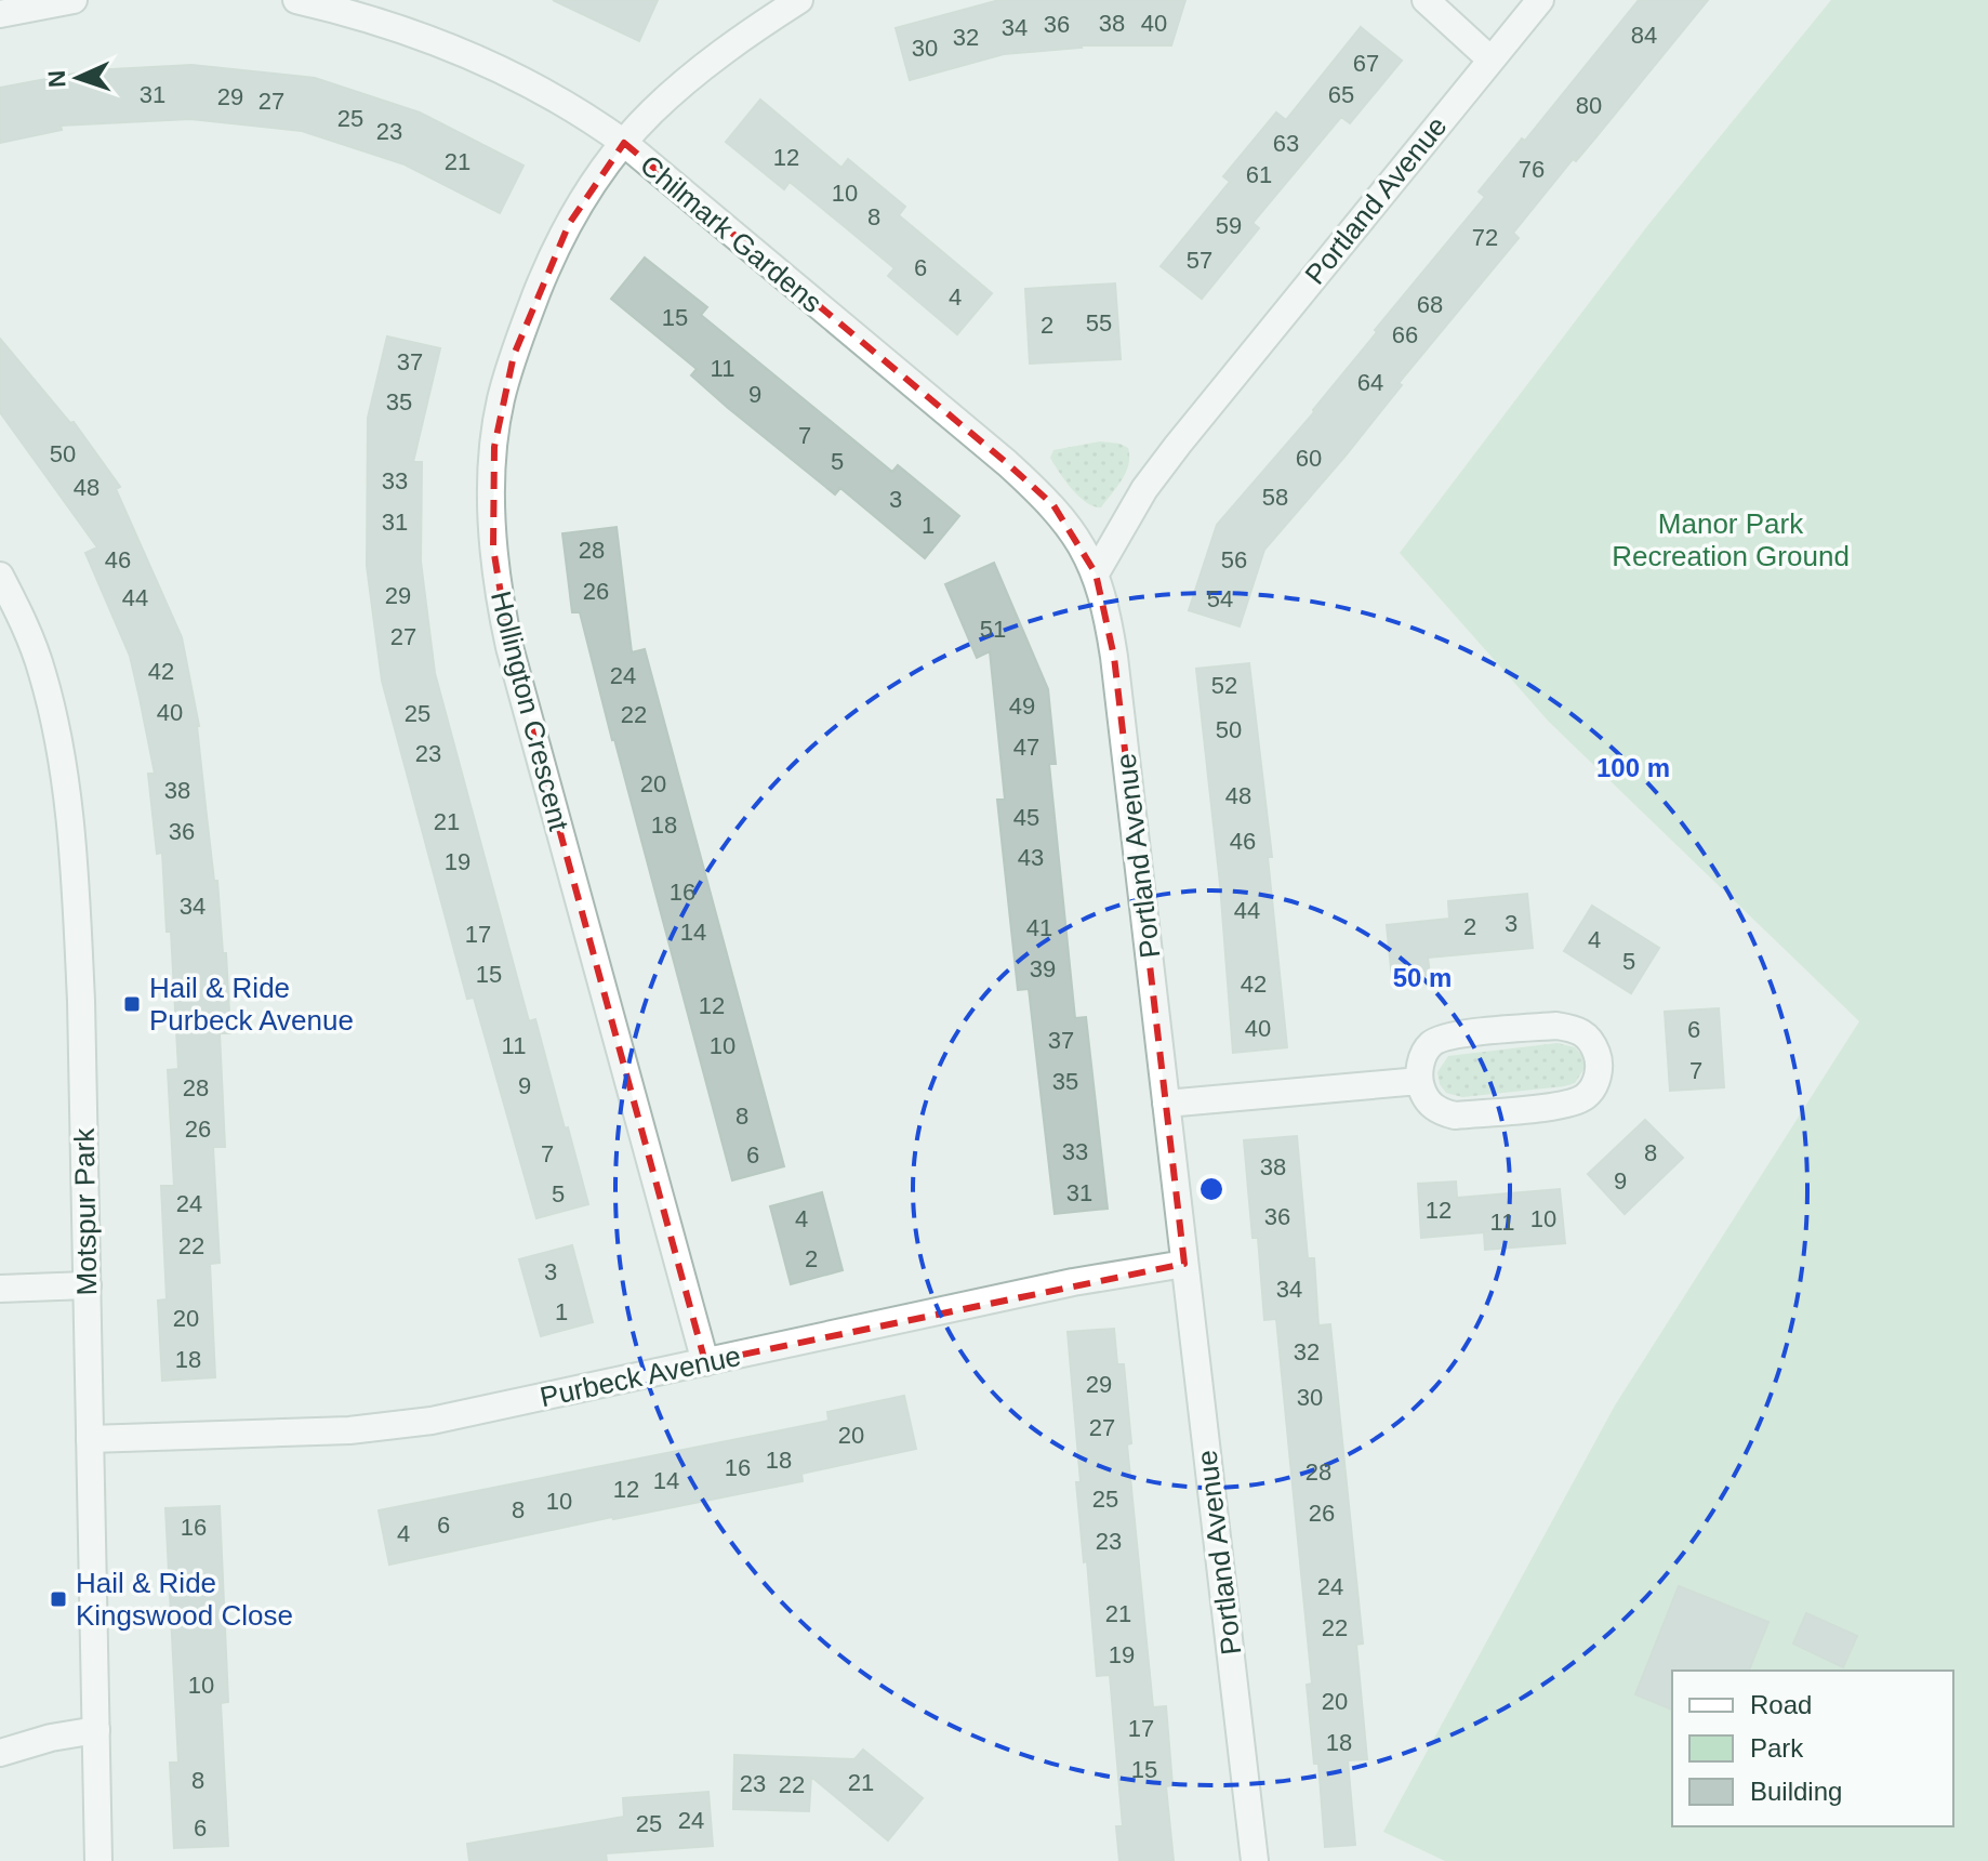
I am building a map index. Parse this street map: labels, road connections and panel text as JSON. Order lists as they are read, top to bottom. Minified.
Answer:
{"streets":{"street":["Portland Avenue","Chilmark Gardens","Hollington Crescent","Motspur Park","Purbeck Avenue"]},"crossings":[["Portland Avenue","Chilmark Gardens"],["Portland Avenue","Purbeck Avenue"],["Chilmark Gardens","Hollington Crescent"],["Hollington Crescent","Purbeck Avenue"],["Motspur Park","Purbeck Avenue"]],"parks":["Manor Park Recreation Ground"],"places":{"transit":["Hail & Ride Purbeck Avenue","Hail & Ride Kingswood Close"]},"house_numbers":["38","40","36","34","84","32","30","67","31","65","29","27","80","25","23","63","12","21","76","61","10","8","59","72","57","6","4","68","15","55","2","66","37","11","64","9","35","7","50","60","5","33","48","58","3","31","1","28","46","56","26","29","44","54","51","27","42","24","52","49","40","25","22","50","47","23","20","38","48","45","21","18","36","46","43","19","16","34","44","3","2","41","14","17","4","5","39","15","42","12","40","6","37","11","10","7","35","9","28","8","26","33","8","7","6","38","9","31","5","24","12","36","4","10","11","22","2","3","34","1","20","32","18","29","30","27","20","18","16","28","14","12","25","10","8","26","6","16","4","23","24","21","22","19","10","20","17","18","15","8","21","23","22","24","25","6"],"legend":["Road","Park","Building"],"north":"left","rings":["100 m","50 m"]}
